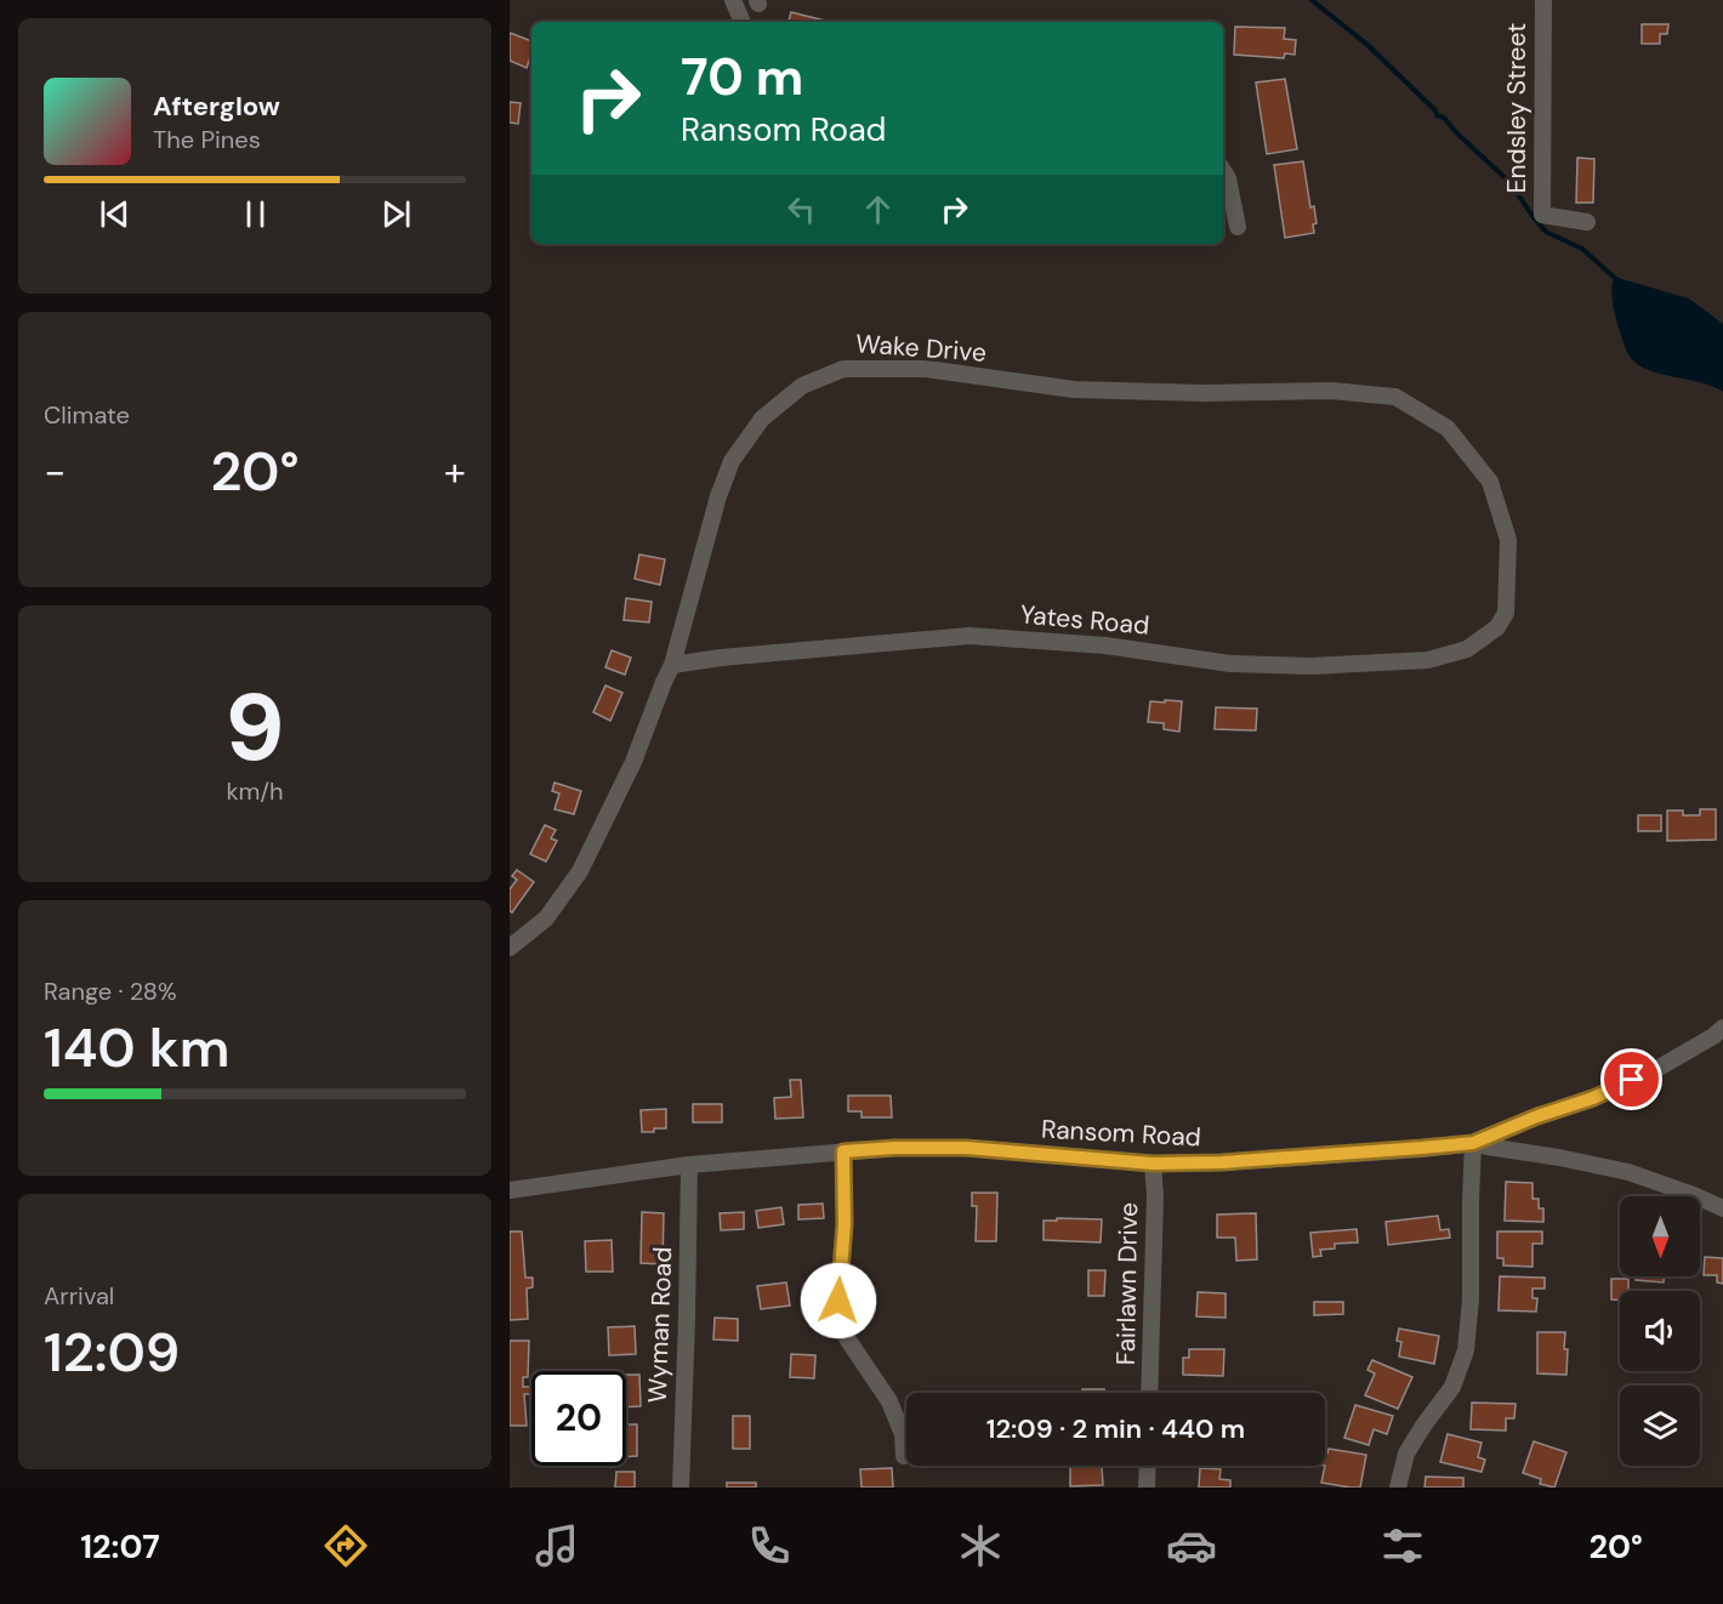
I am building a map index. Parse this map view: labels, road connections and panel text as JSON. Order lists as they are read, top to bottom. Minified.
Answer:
{"streets":{"street":["Endsley Street","Wake Drive","Yates Road","Ransom Road","Fairlawn Drive","Wyman Road"]},"crossings":[["Wake Drive","Yates Road"],["Ransom Road","Fairlawn Drive"],["Ransom Road","Wyman Road"]],"north":"bottom","page":{"turn":["70 m","Ransom Road"],"song":["Afterglow","The Pines"],"tile":["Climate",["9","km/h"],["Range · 28%","140 km"],["Arrival","12:09"]],"heat":["−","20°","+"],"limit":"20","trip":"12:09 · 2 min · 440 m","tabs":["12:07","20°"]}}
